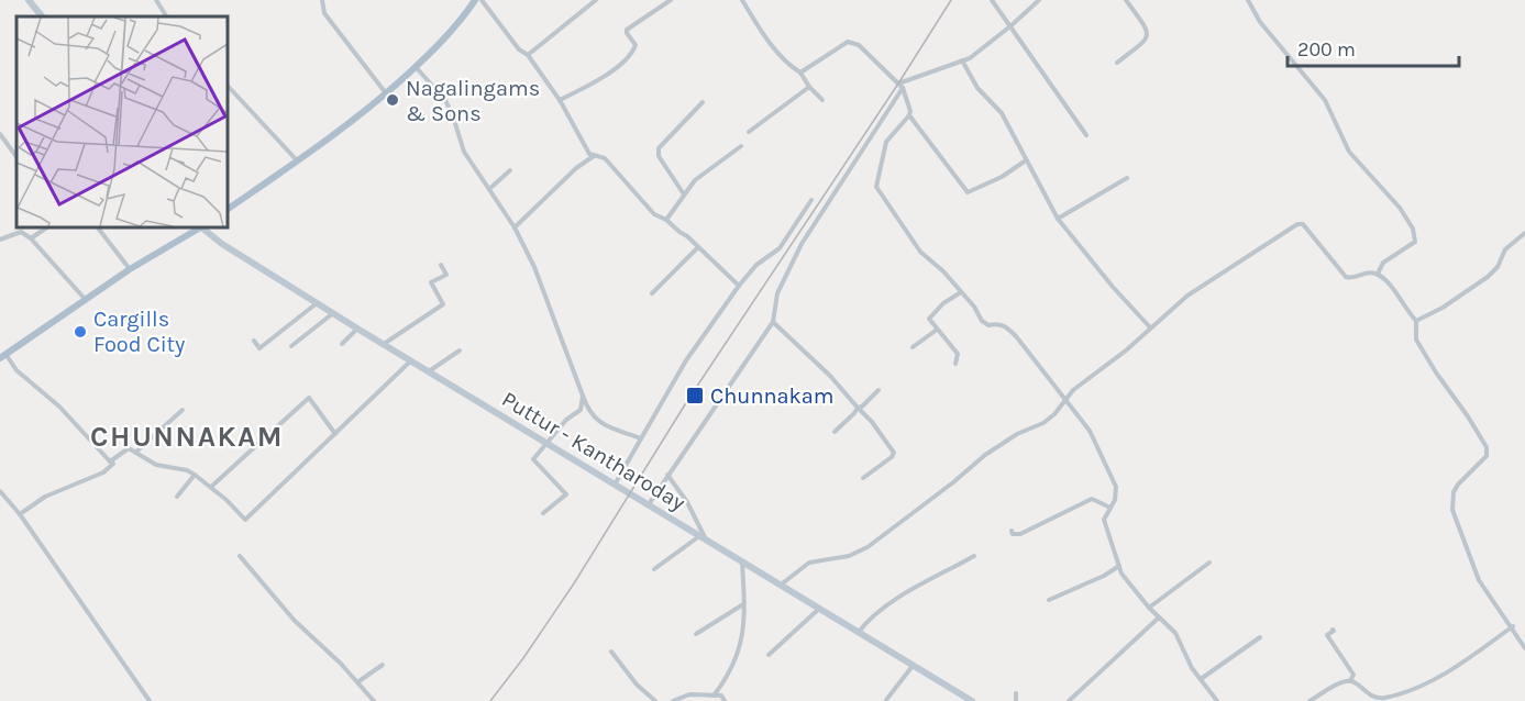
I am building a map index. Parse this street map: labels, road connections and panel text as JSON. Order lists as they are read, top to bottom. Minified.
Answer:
{"streets":{"main road":["Puttur - Kantharoday"]},"districts":["CHUNNAKAM"],"places":{"other":["Nagalingams & Sons","Cargills Food City"],"transit":["Chunnakam"]},"scale_bar":"200 m"}
